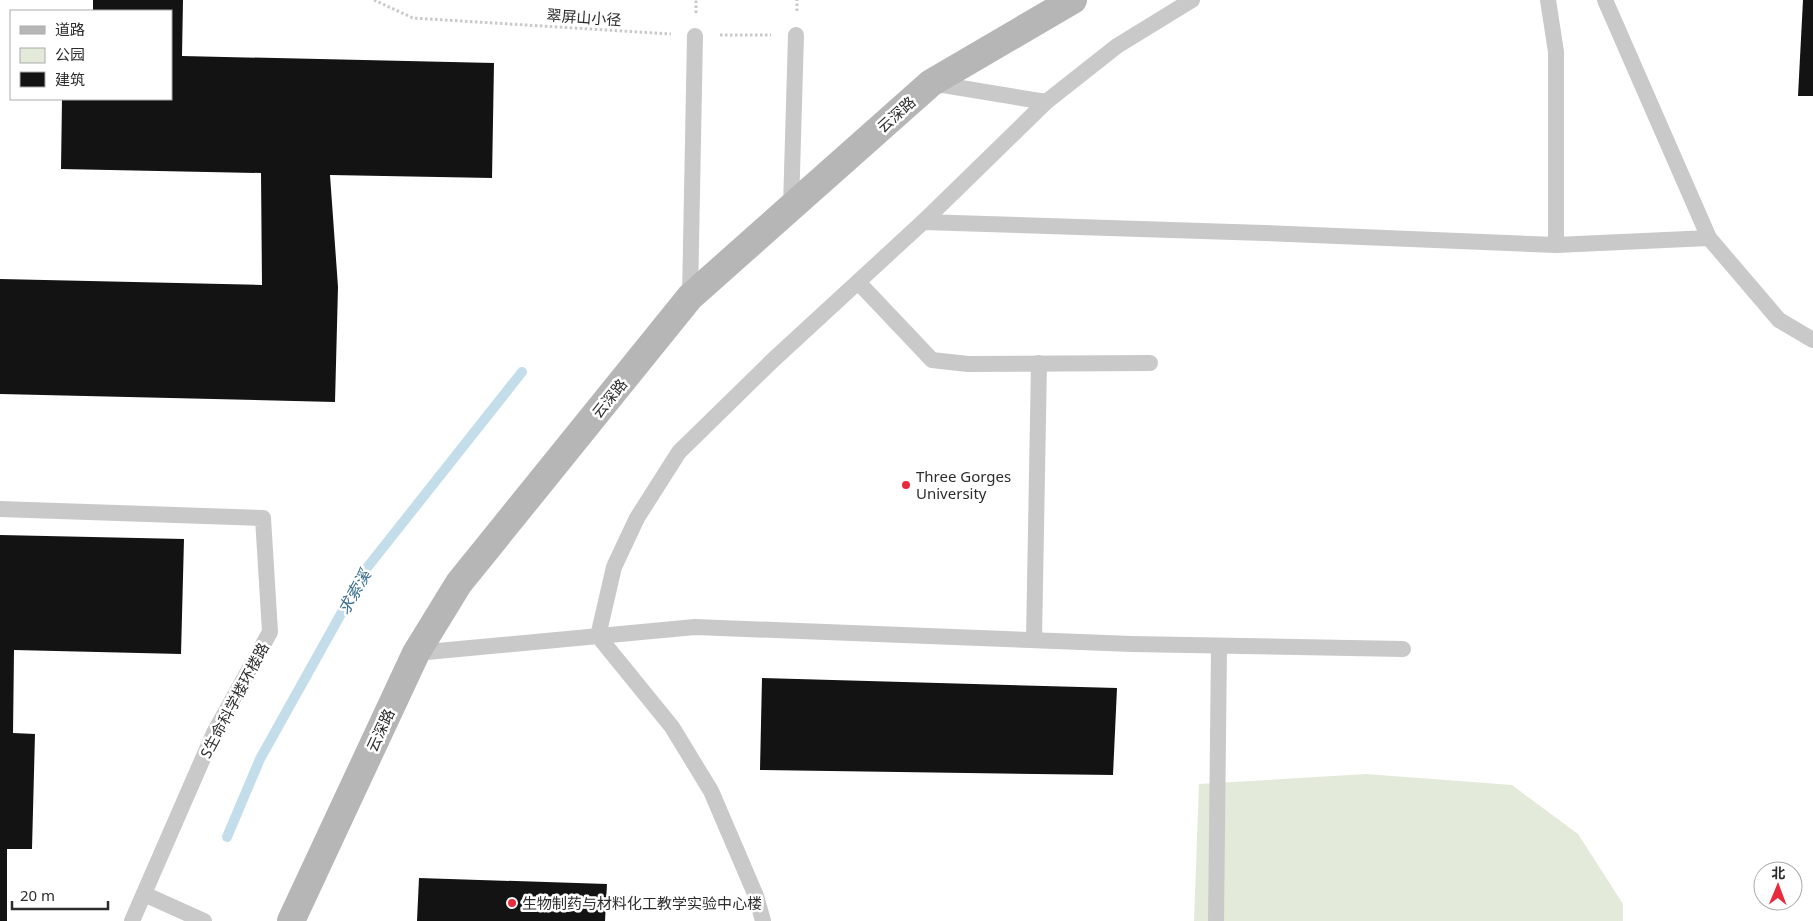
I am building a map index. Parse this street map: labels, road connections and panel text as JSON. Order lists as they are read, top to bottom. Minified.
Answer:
{"streets":{"street":["云深路"],"lane":["S生命科学楼环楼路"],"path":["翠屏山小径"]},"water":["求索溪"],"places":["Three Gorges University","生物制药与材料化工教学实验中心楼"],"legend":["道路","公园","建筑"],"scale_bar":"20 m","north":"top"}
